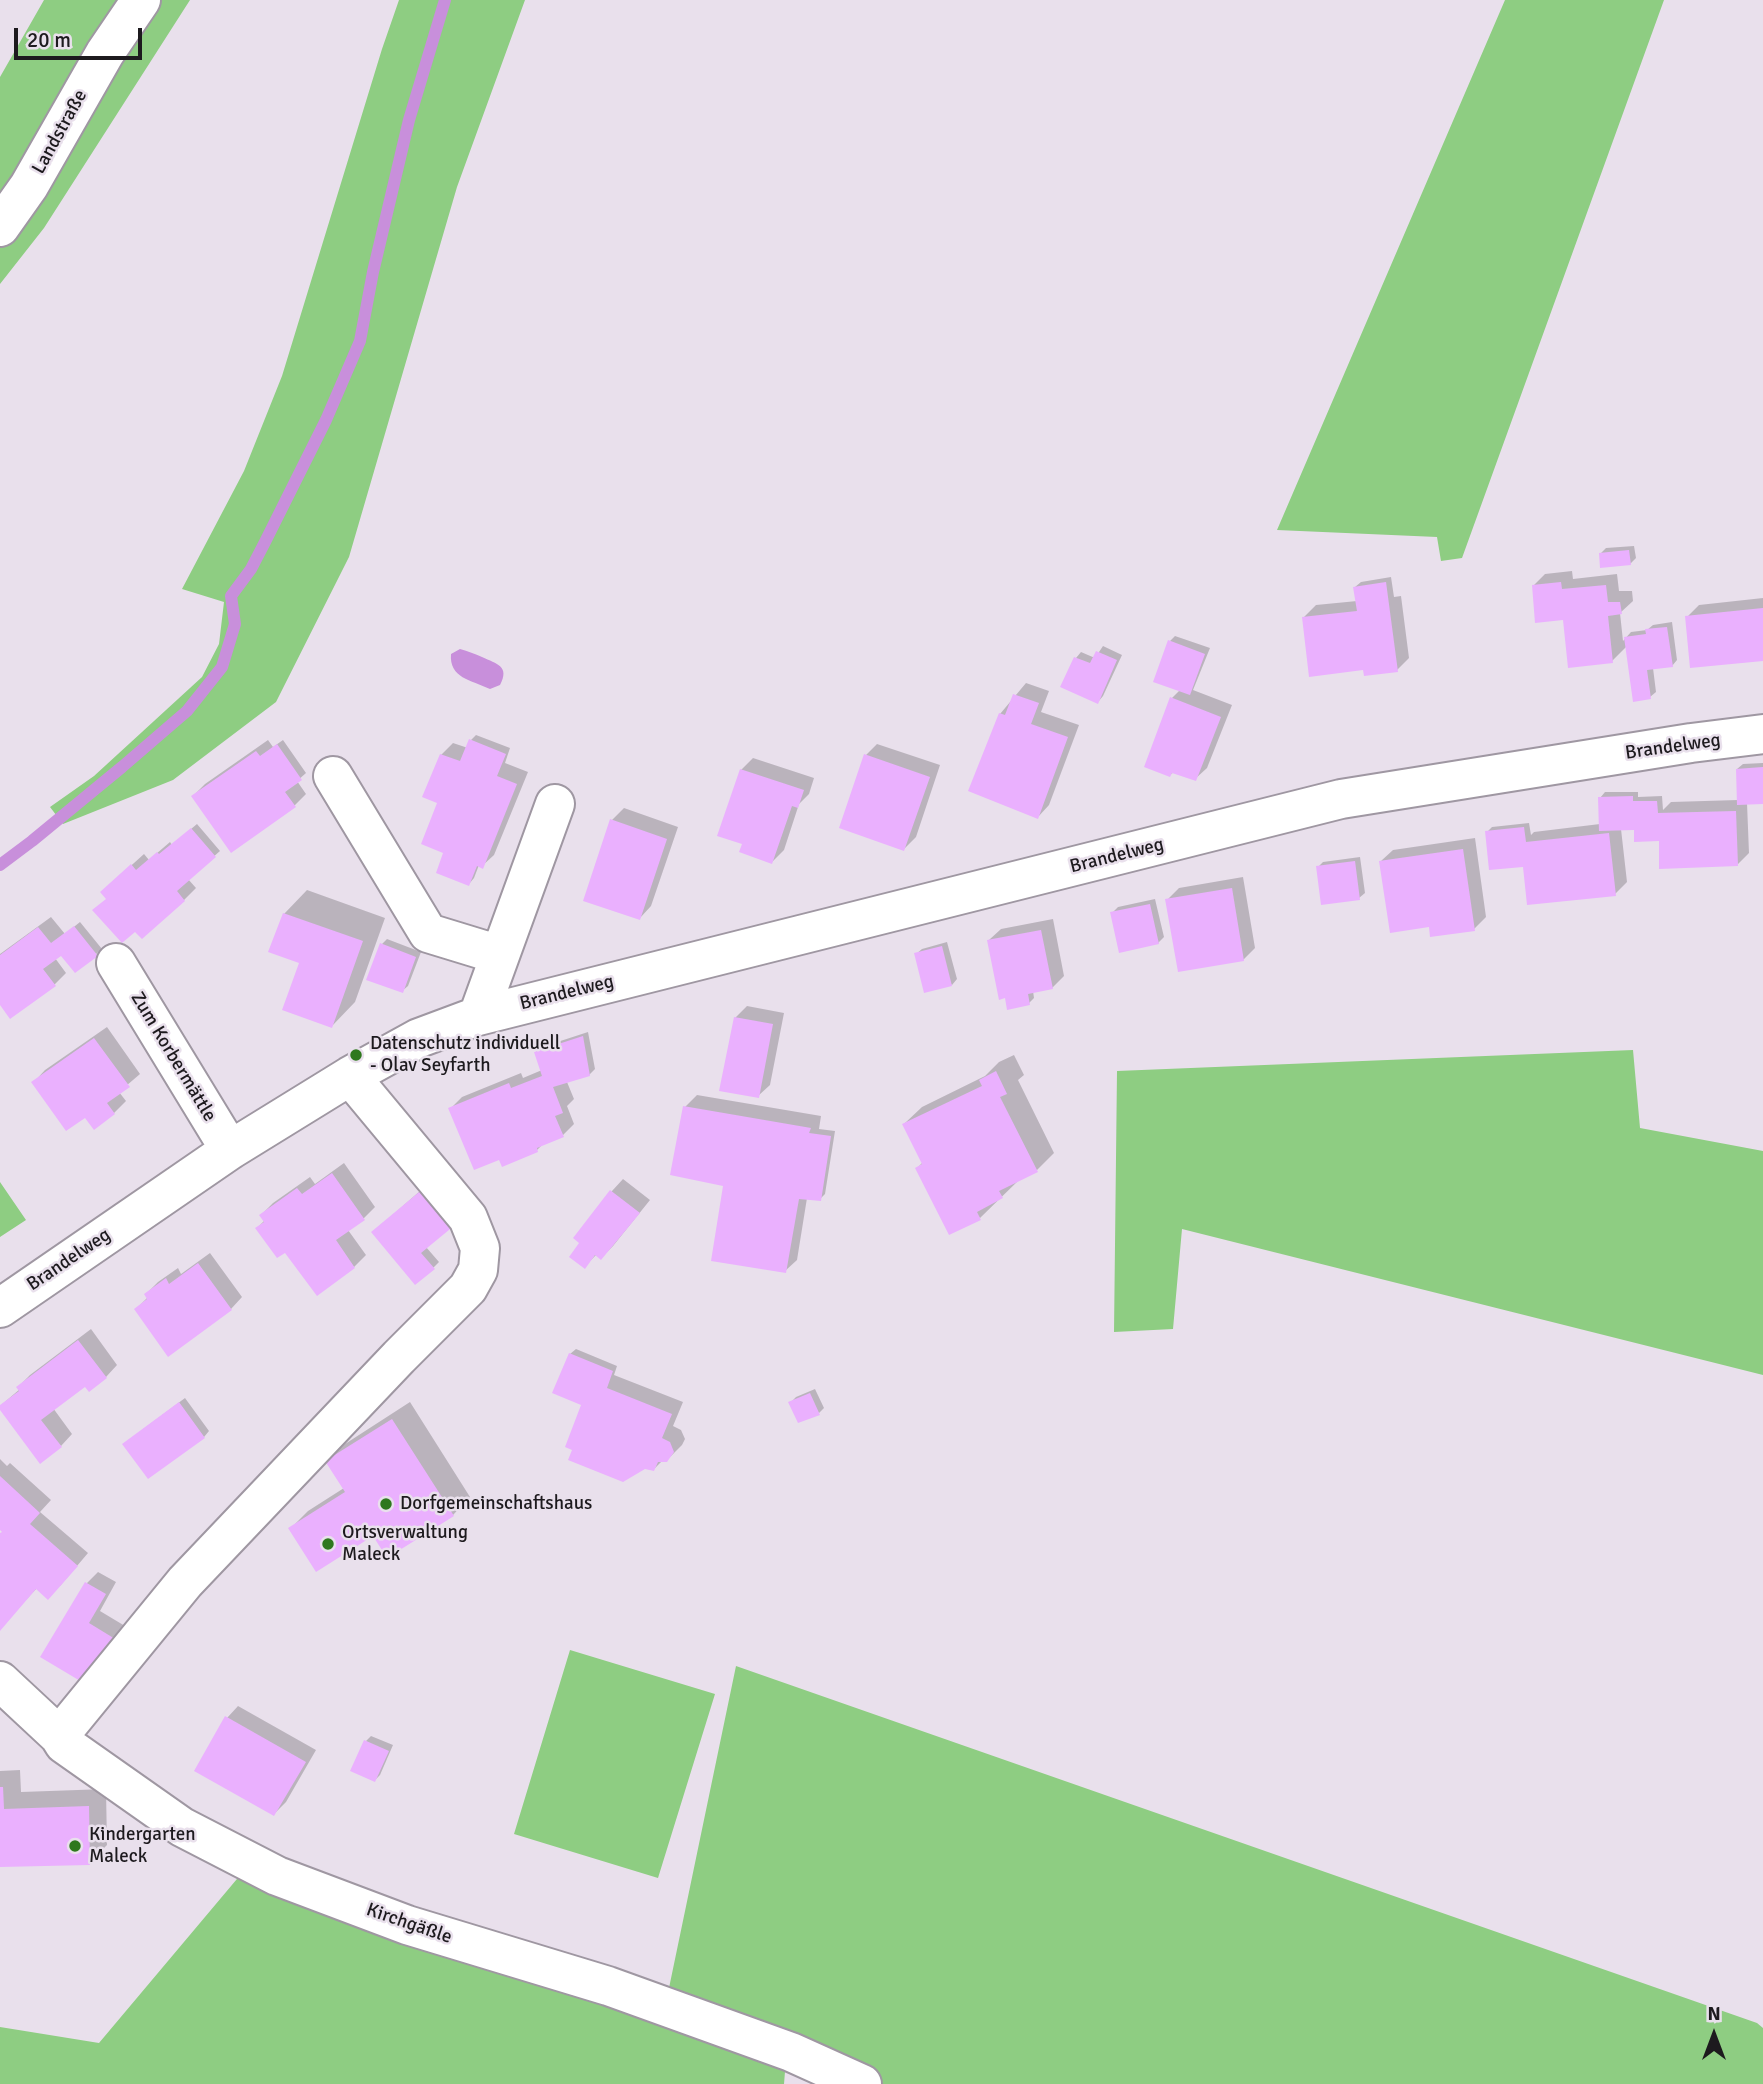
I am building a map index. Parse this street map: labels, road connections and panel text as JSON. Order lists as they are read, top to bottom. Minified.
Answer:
{"streets":{"street":["Landstraße","Brandelweg","Zum Korbermättle","Kirchgäßle"]},"crossings":[["Brandelweg","Zum Korbermättle"]],"places":["Datenschutz individuell - Olav Seyfarth","Dorfgemeinschaftshaus","Ortsverwaltung Maleck","Kindergarten Maleck"],"scale_bar":"20 m","north":"top"}
